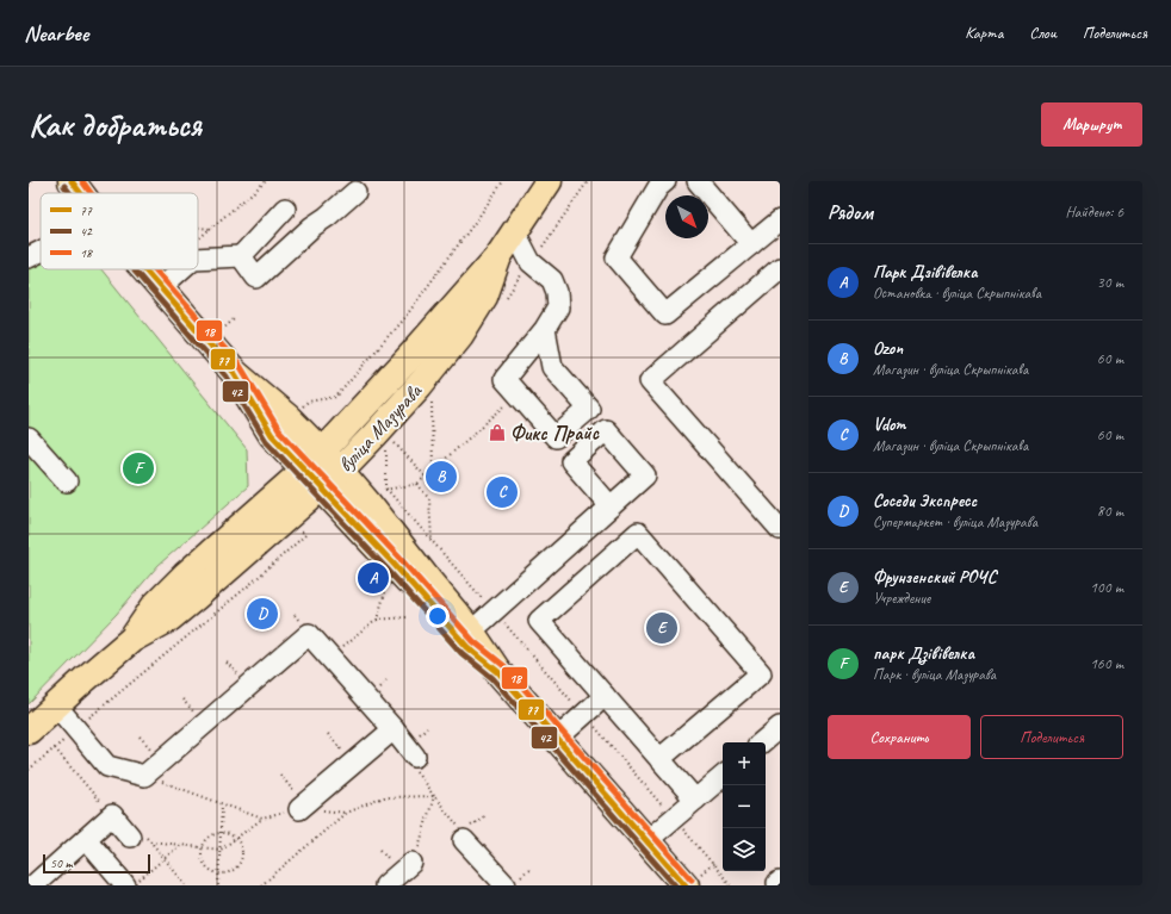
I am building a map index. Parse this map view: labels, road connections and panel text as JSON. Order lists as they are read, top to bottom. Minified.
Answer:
{"streets":{"main road":["вуліца Мазурава"]},"places":{"shop":["Фикс Прайс"]},"lines":["transit line 77","transit line 18","transit line 42"],"legend":["77","42","18"],"scale_bar":"50 m","north":"bottom right","page":{"header":"Nearbee","nav":["Карта","Слои","Поделиться"],"buttons":["Маршрут",["Сохранить","Поделиться"]],"title":"Как добраться","heading":["Рядом","Найдено: 6"],"list":[{"mark":"A","name":"Парк Дзівівелка","note":"Остановка · вуліца Скрыпнікава","value":"30 m"},{"mark":"B","name":"Ozon","note":"Магазин · вуліца Скрыпнікава","value":"60 m"},{"mark":"C","name":"Vdom","note":"Магазин · вуліца Скрыпнікава","value":"60 m"},{"mark":"D","name":"Соседи Экспресс","note":"Супермаркет · вуліца Мазурава","value":"80 m"},{"mark":"E","name":"Фрунзенский РОЧС","note":"Учреждение","value":"100 m"},{"mark":"F","name":"парк Дзівівелка","note":"Парк · вуліца Мазурава","value":"160 m"}],"pins":["F","B","C","A","D","E"],"map_buttons":["+","−"],"scale":"50 m"}}
